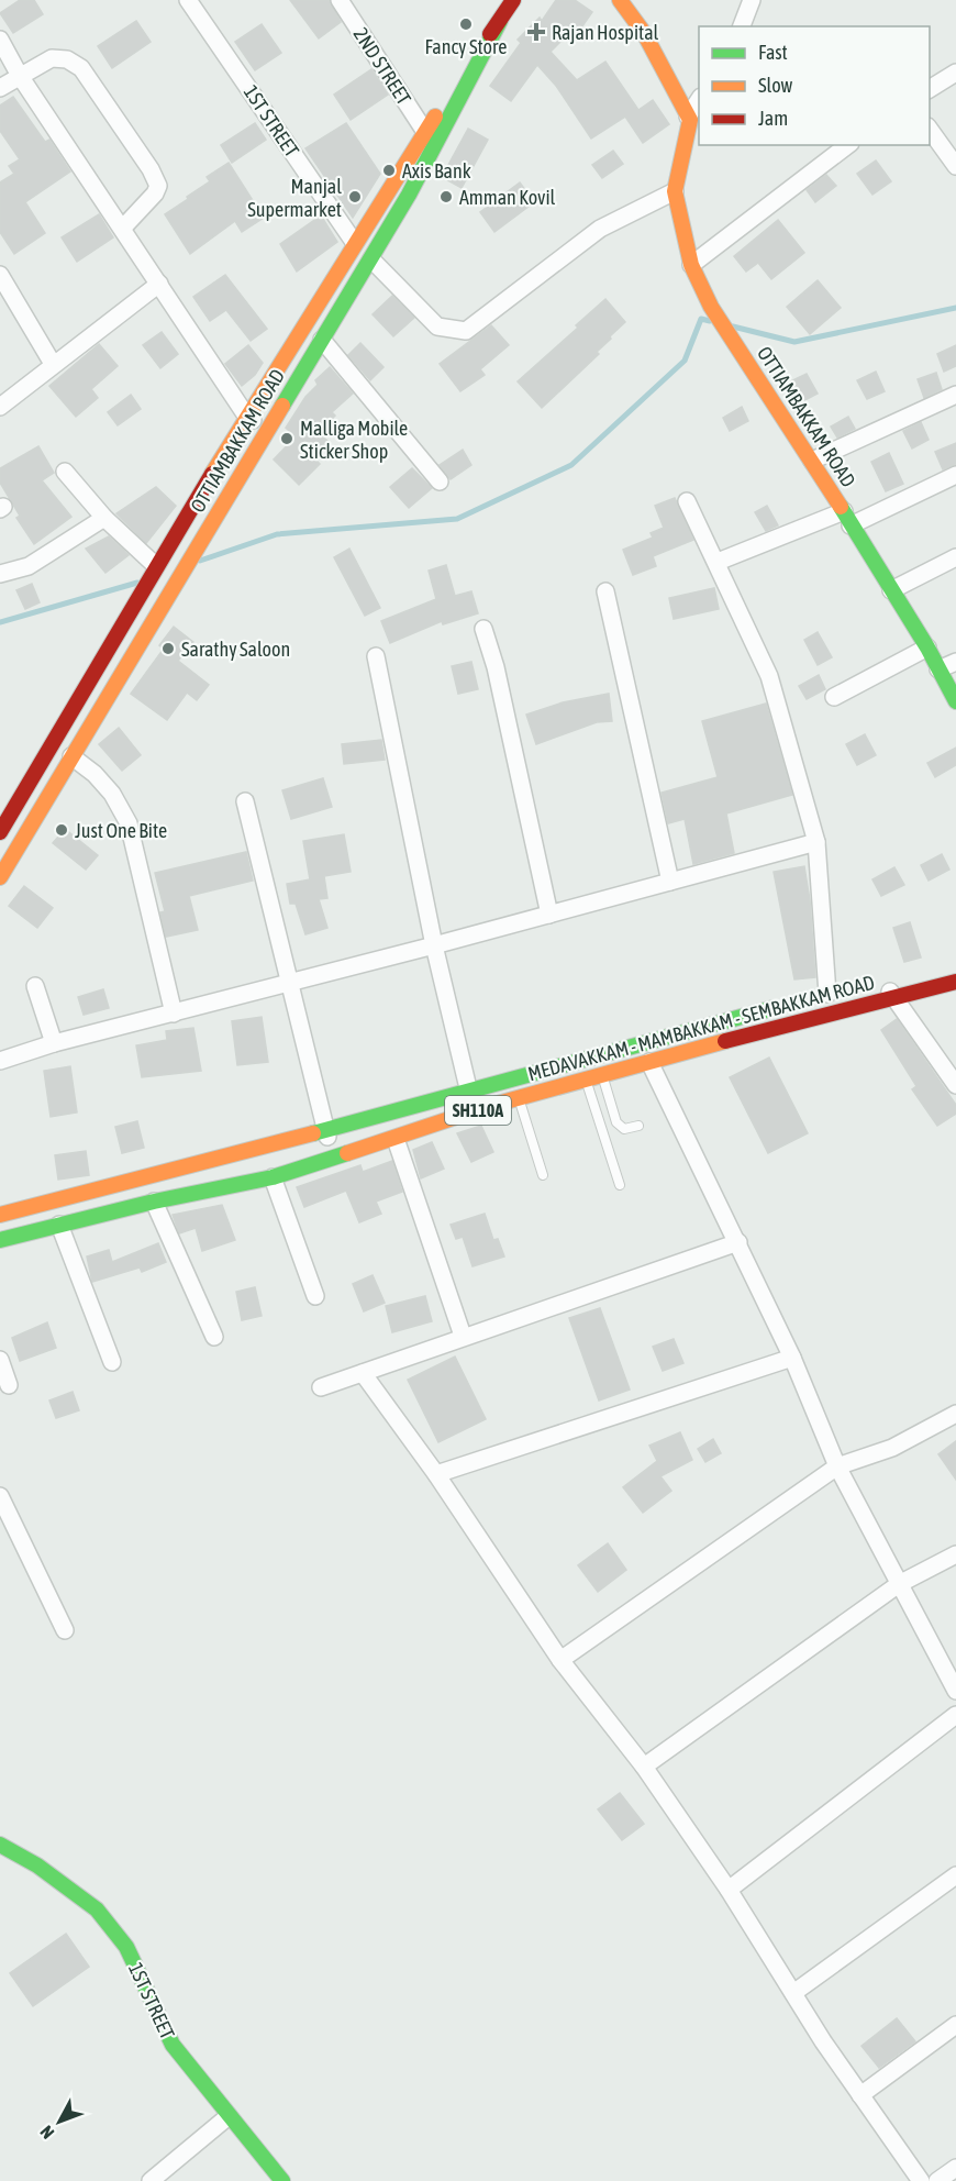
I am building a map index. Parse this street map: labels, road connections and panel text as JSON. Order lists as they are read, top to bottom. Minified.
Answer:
{"streets":{"street":["2ND STREET","1ST STREET","OTTIAMBAKKAM ROAD","MEDAVAKKAM - MAMBAKKAM - SEMBAKKAM ROAD","SH110A"]},"crossings":[["2ND STREET","OTTIAMBAKKAM ROAD"],["1ST STREET","OTTIAMBAKKAM ROAD"]],"places":{"other":["Fancy Store","Axis Bank","Manjal Supermarket","Amman Kovil","Malliga Mobile Sticker Shop","Sarathy Saloon","Just One Bite"],"health":["Rajan Hospital"]},"legend":["Fast","Slow","Jam"],"north":"bottom left"}
